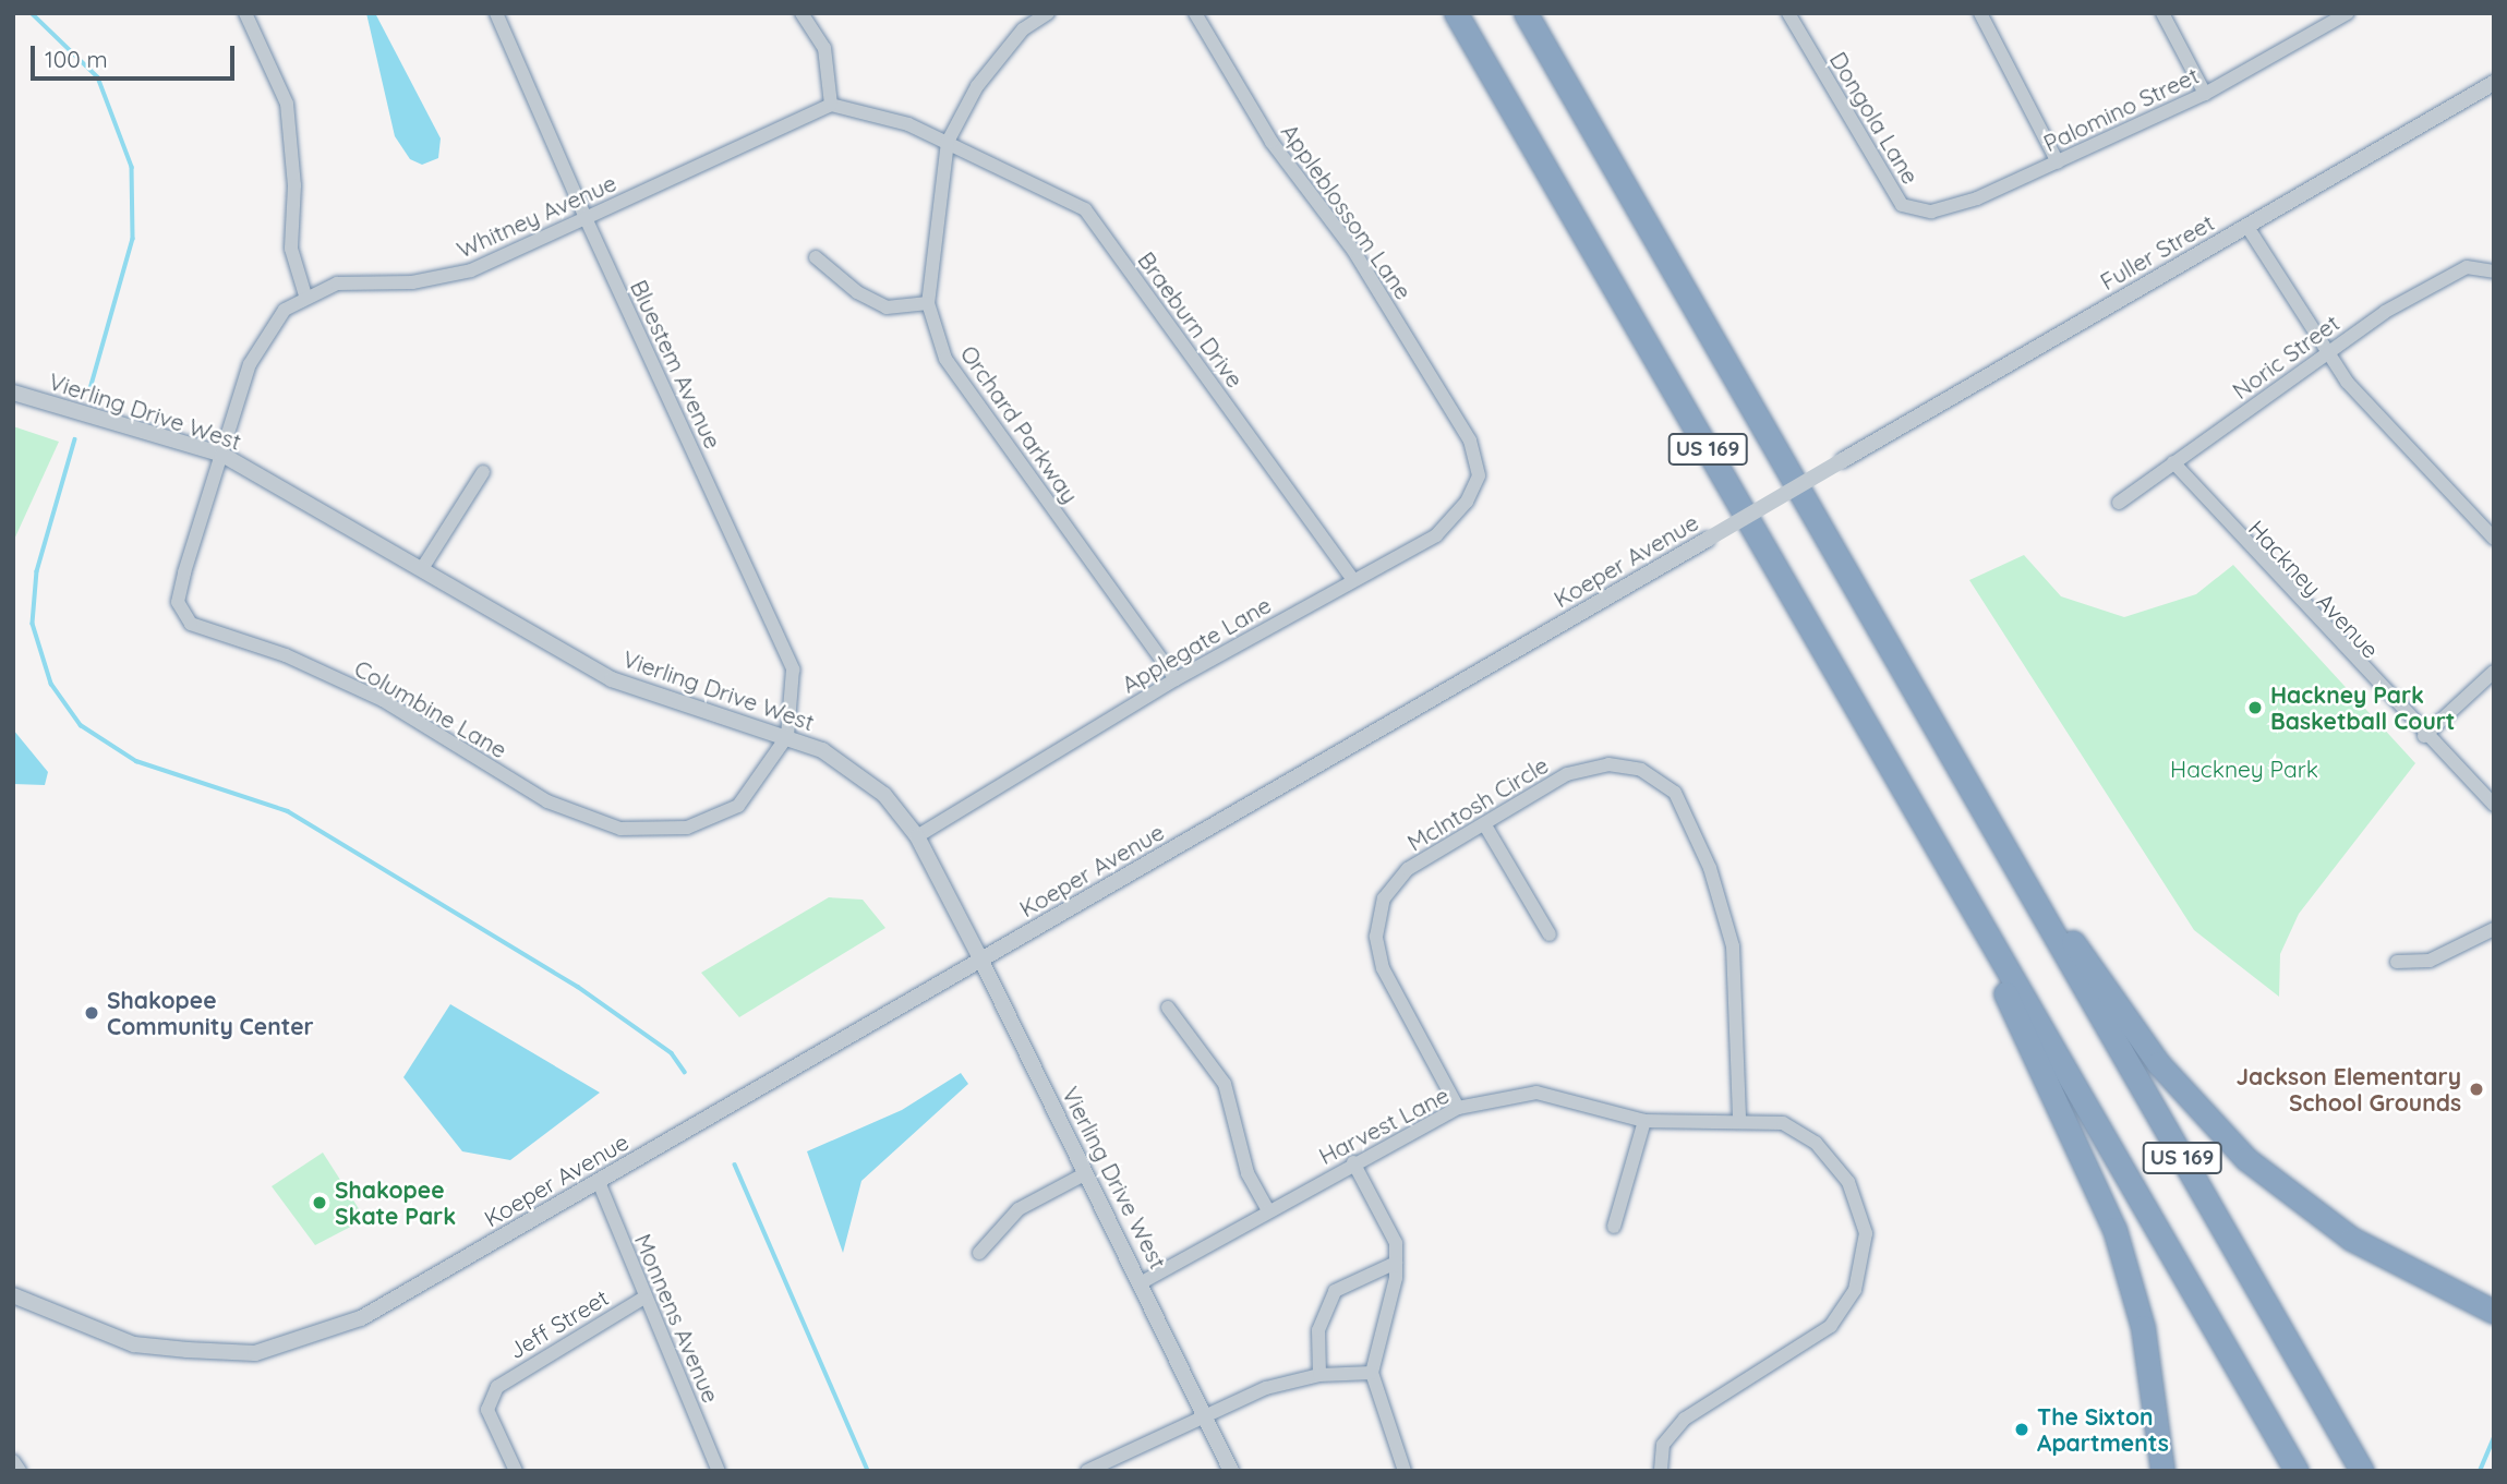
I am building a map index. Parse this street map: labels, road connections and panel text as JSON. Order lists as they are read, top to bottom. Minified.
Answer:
{"streets":{"highway":["US 169"],"street":["Palomino Street","Dongola Lane","Appleblossom Lane","Whitney Avenue","Fuller Street","Braeburn Drive","Noric Street","Bluestem Avenue","Vierling Drive West","Orchard Parkway","Koeper Avenue","Hackney Avenue","Applegate Lane","Columbine Lane","McIntosh Circle","Harvest Lane","Monnens Avenue","Jeff Street"]},"crossings":[["Palomino Street","Dongola Lane"],["Appleblossom Lane","Applegate Lane"],["Whitney Avenue","Bluestem Avenue"],["Whitney Avenue","Vierling Drive West"],["Whitney Avenue","Columbine Lane"],["Fuller Street","Koeper Avenue"],["Braeburn Drive","Orchard Parkway"],["Braeburn Drive","Applegate Lane"],["Noric Street","Hackney Avenue"],["Bluestem Avenue","Vierling Drive West"],["Bluestem Avenue","Columbine Lane"],["Vierling Drive West","Koeper Avenue"],["Vierling Drive West","Applegate Lane"],["Vierling Drive West","Columbine Lane"],["Vierling Drive West","Harvest Lane"],["Orchard Parkway","Applegate Lane"],["Koeper Avenue","Monnens Avenue"],["McIntosh Circle","Harvest Lane"],["Monnens Avenue","Jeff Street"]],"parks":["Hackney Park"],"places":["Hackney Park Basketball Court","Shakopee Community Center","Jackson Elementary School Grounds","Shakopee Skate Park","The Sixton Apartments"],"scale_bar":"100 m"}
